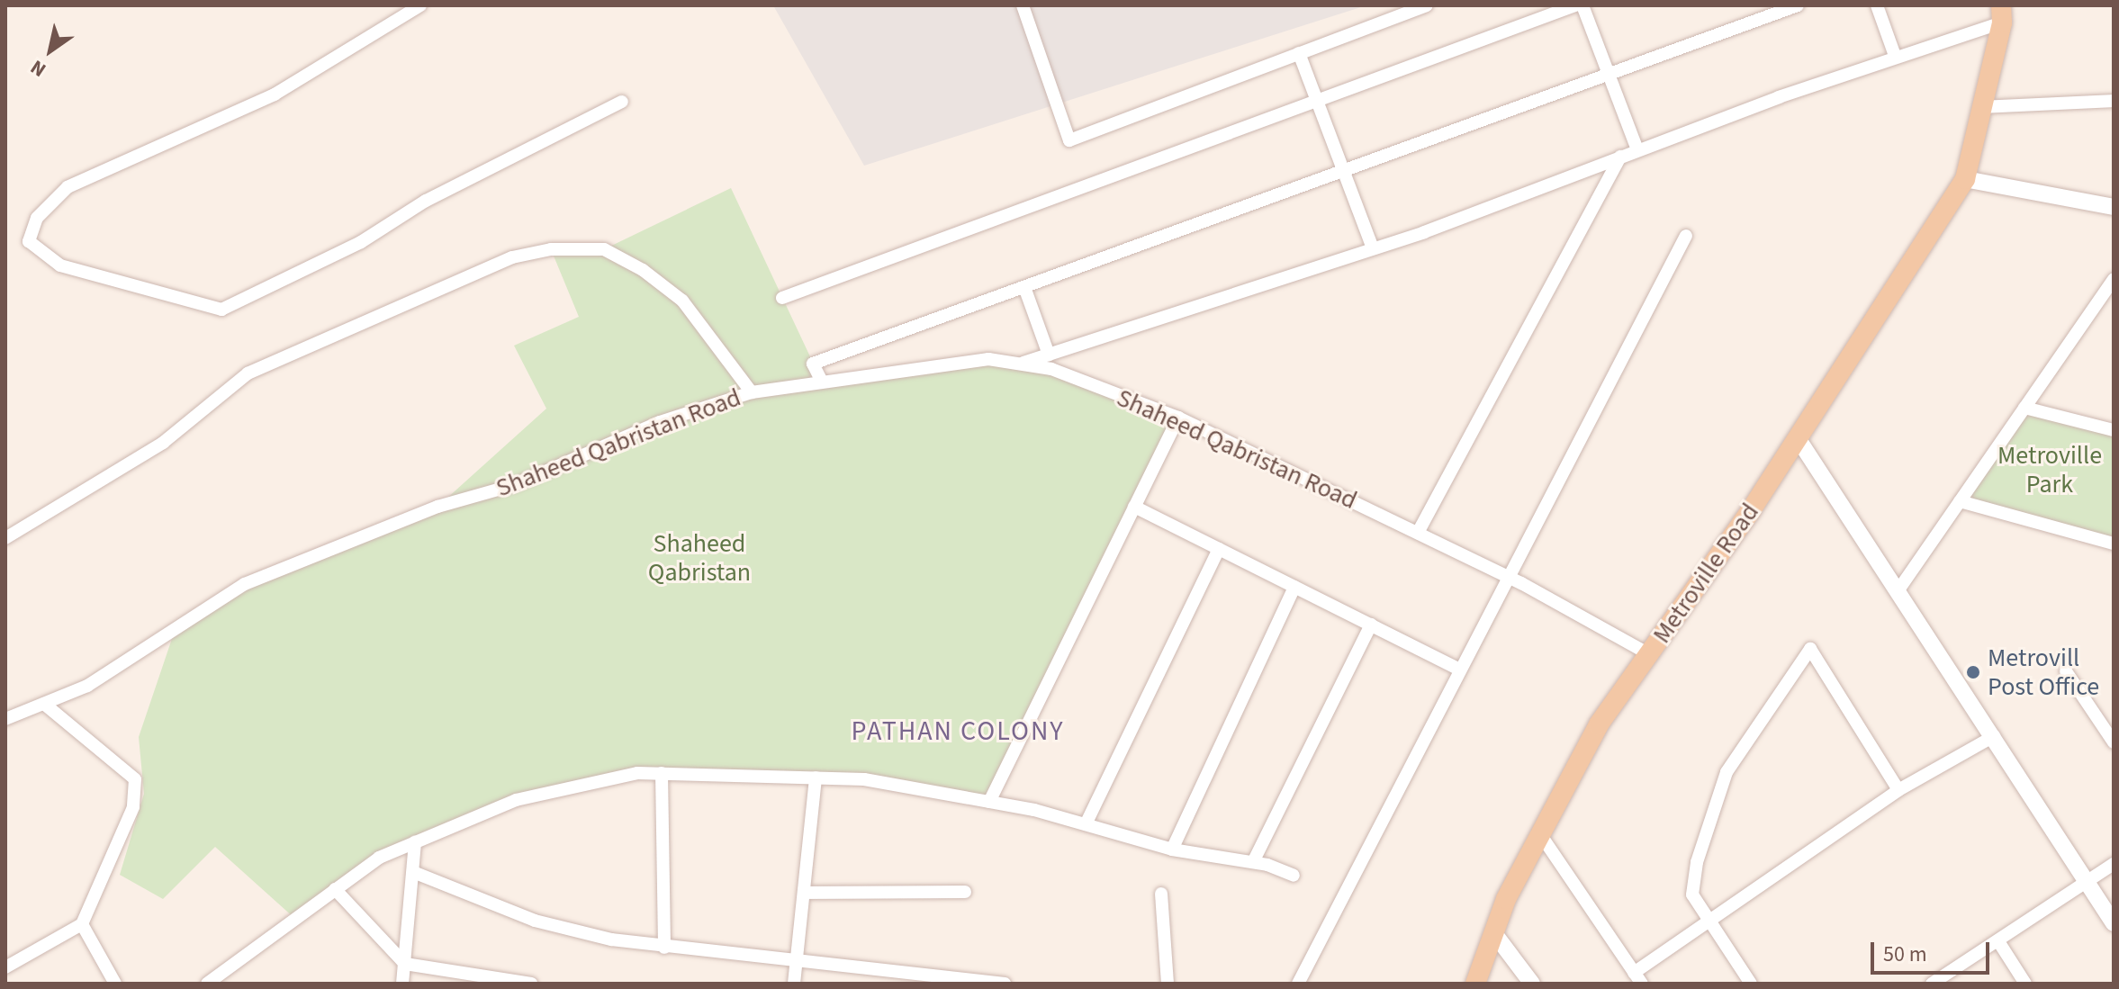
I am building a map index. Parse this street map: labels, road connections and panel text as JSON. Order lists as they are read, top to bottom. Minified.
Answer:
{"streets":{"main road":["Metroville Road"],"street":["Shaheed Qabristan Road"]},"crossings":[["Shaheed Qabristan Road","Metroville Road"]],"districts":["PATHAN COLONY"],"parks":["Metroville Park","Shaheed Qabristan"],"places":["Metrovill Post Office"],"scale_bar":"50 m","north":"bottom left"}
